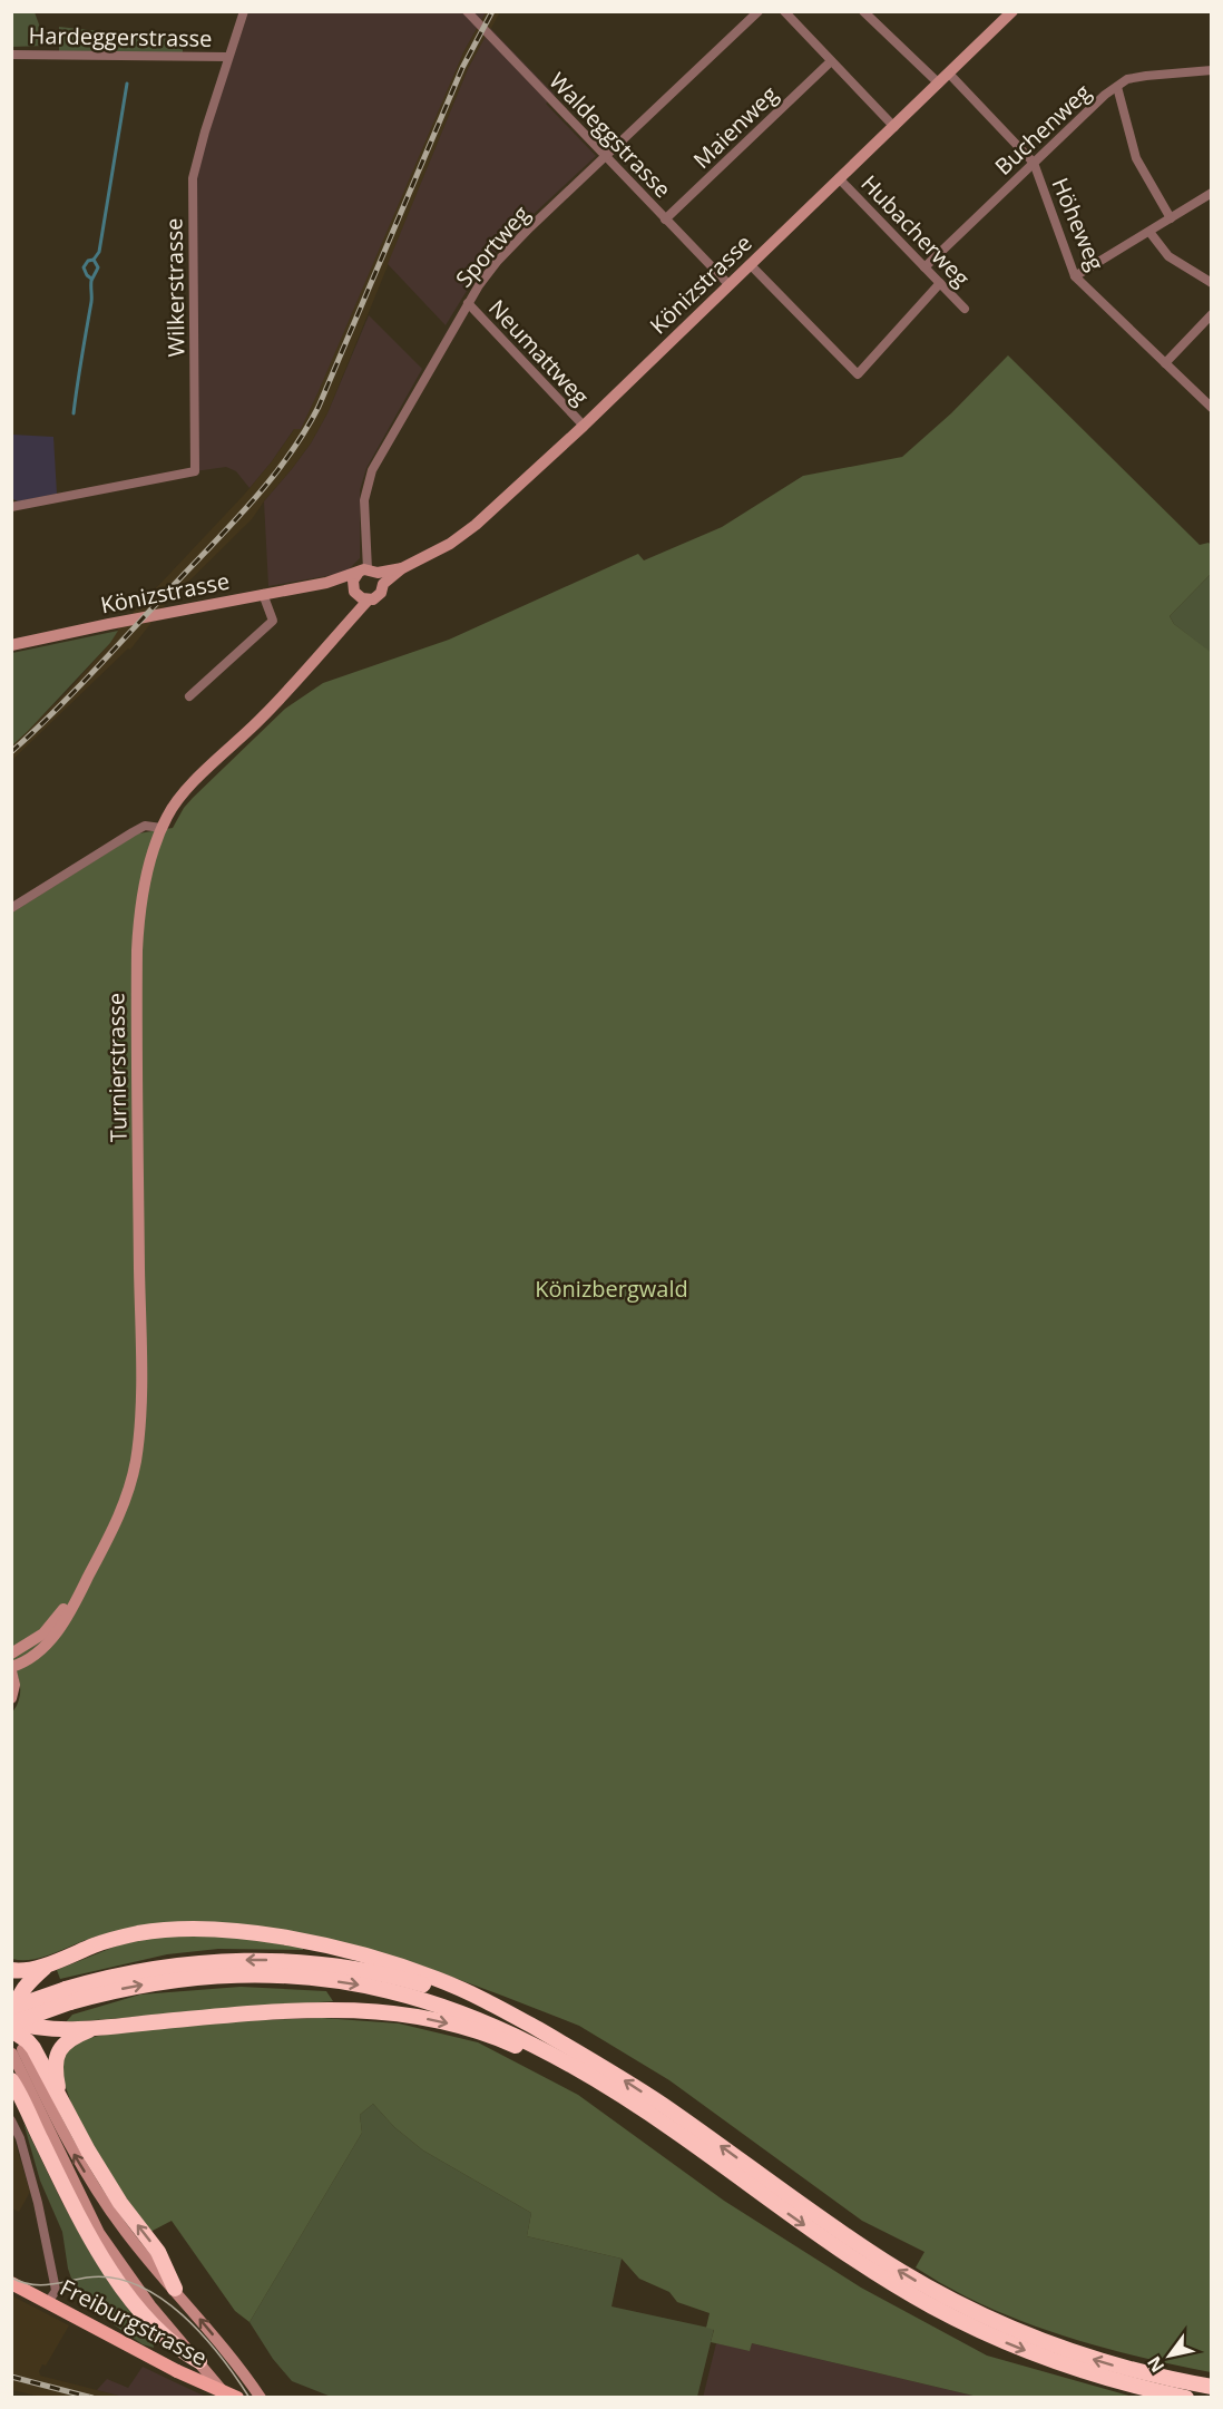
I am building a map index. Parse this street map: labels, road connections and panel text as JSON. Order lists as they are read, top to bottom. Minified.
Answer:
{"streets":{"main road":["Könizstrasse","Turnierstrasse","Freiburgstrasse"],"street":["Hardeggerstrasse","Maienweg","Buchenweg","Waldeggstrasse","Höheweg","Hubacherweg","Sportweg","Wilkerstrasse","Neumattweg"]},"crossings":[["Hardeggerstrasse","Wilkerstrasse"],["Maienweg","Waldeggstrasse"],["Buchenweg","Höheweg"],["Buchenweg","Hubacherweg"],["Waldeggstrasse","Sportweg"],["Waldeggstrasse","Könizstrasse"],["Höheweg","Könizstrasse"],["Hubacherweg","Könizstrasse"],["Sportweg","Könizstrasse"],["Sportweg","Neumattweg"],["Könizstrasse","Neumattweg"],["Könizstrasse","Turnierstrasse"]],"parks":["Könizbergwald"],"north":"bottom left"}
